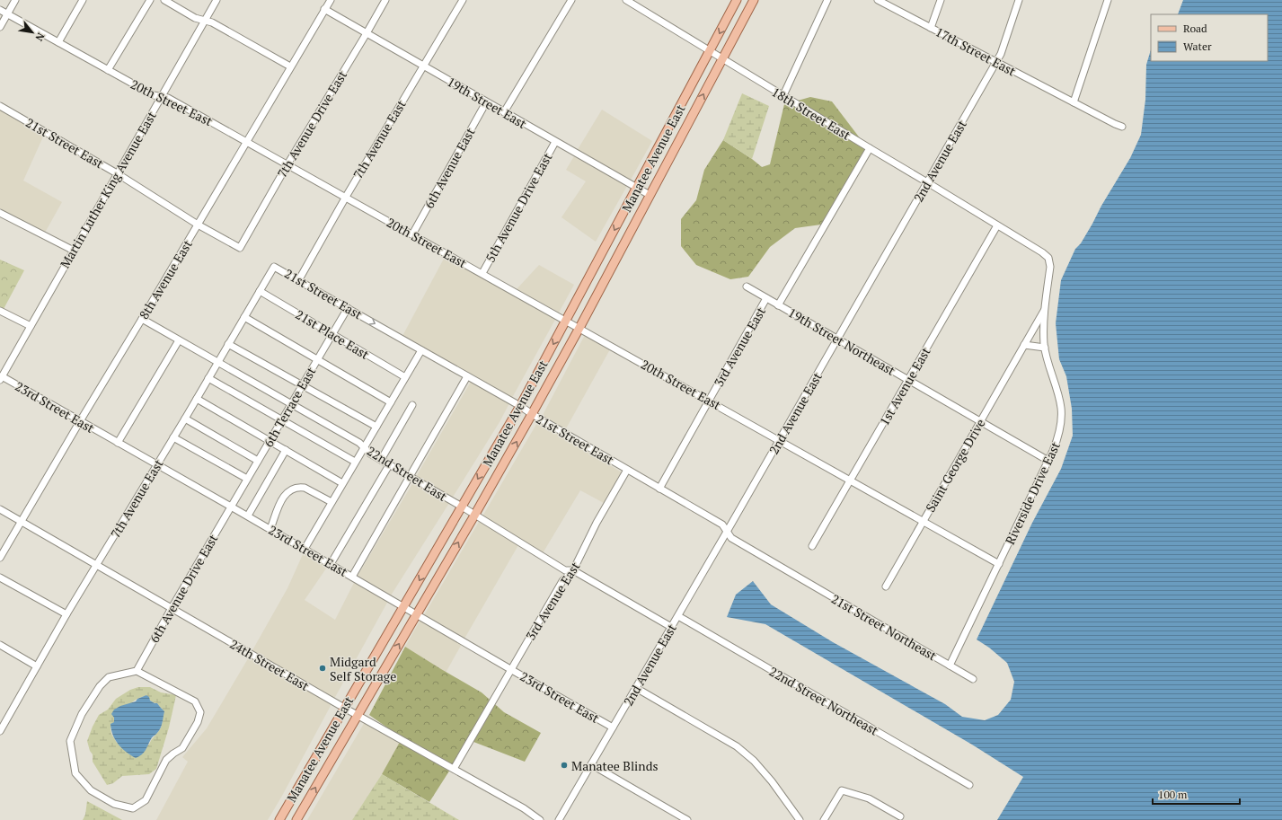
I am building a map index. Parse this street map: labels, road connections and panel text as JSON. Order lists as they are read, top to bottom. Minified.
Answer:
{"streets":{"main road":["Manatee Avenue East"],"street":["17th Street East","20th Street East","19th Street East","18th Street East","7th Avenue Drive East","7th Avenue East","21st Street East","2nd Avenue East","6th Avenue East","Martin Luther King Avenue East","5th Avenue Drive East","8th Avenue East","21st Place East","19th Street Northeast","3rd Avenue East","1st Avenue East","23rd Street East","6th Terrace East","Saint George Drive","22nd Street East","Riverside Drive East","6th Avenue Drive East","21st Street Northeast","24th Street East","22nd Street Northeast"]},"crossings":[["17th Street East","2nd Avenue East"],["20th Street East","7th Avenue Drive East"],["20th Street East","7th Avenue East"],["20th Street East","Manatee Avenue East"],["20th Street East","2nd Avenue East"],["20th Street East","6th Avenue East"],["20th Street East","Martin Luther King Avenue East"],["20th Street East","5th Avenue Drive East"],["20th Street East","8th Avenue East"],["20th Street East","3rd Avenue East"],["20th Street East","1st Avenue East"],["20th Street East","Saint George Drive"],["20th Street East","Riverside Drive East"],["19th Street East","7th Avenue Drive East"],["19th Street East","7th Avenue East"],["19th Street East","Manatee Avenue East"],["19th Street East","6th Avenue East"],["19th Street East","5th Avenue Drive East"],["19th Street East","8th Avenue East"],["18th Street East","Manatee Avenue East"],["18th Street East","2nd Avenue East"],["18th Street East","3rd Avenue East"],["18th Street East","1st Avenue East"],["18th Street East","Saint George Drive"],["18th Street East","Riverside Drive East"],["7th Avenue Drive East","21st Street East"],["7th Avenue East","21st Street East"],["7th Avenue East","21st Place East"],["7th Avenue East","23rd Street East"],["7th Avenue East","22nd Street East"],["7th Avenue East","24th Street East"],["21st Street East","Manatee Avenue East"],["21st Street East","2nd Avenue East"],["21st Street East","Martin Luther King Avenue East"],["21st Street East","8th Avenue East"],["21st Street East","3rd Avenue East"],["21st Street East","6th Terrace East"],["21st Street East","21st Street Northeast"],["Manatee Avenue East","23rd Street East"],["Manatee Avenue East","22nd Street East"],["Manatee Avenue East","24th Street East"],["2nd Avenue East","19th Street Northeast"],["2nd Avenue East","23rd Street East"],["2nd Avenue East","22nd Street East"],["2nd Avenue East","22nd Street Northeast"],["Martin Luther King Avenue East","23rd Street East"],["8th Avenue East","23rd Street East"],["8th Avenue East","22nd Street East"],["8th Avenue East","24th Street East"],["21st Place East","6th Terrace East"],["19th Street Northeast","3rd Avenue East"],["19th Street Northeast","1st Avenue East"],["19th Street Northeast","Saint George Drive"],["3rd Avenue East","23rd Street East"],["3rd Avenue East","22nd Street East"],["3rd Avenue East","24th Street East"],["23rd Street East","6th Terrace East"],["23rd Street East","6th Avenue Drive East"],["6th Terrace East","22nd Street East"],["6th Terrace East","6th Avenue Drive East"],["Saint George Drive","Riverside Drive East"],["Riverside Drive East","21st Street Northeast"],["6th Avenue Drive East","24th Street East"]],"places":["Midgard Self Storage","Manatee Blinds"],"legend":["Road","Water"],"scale_bar":"100 m","north":"bottom right"}
